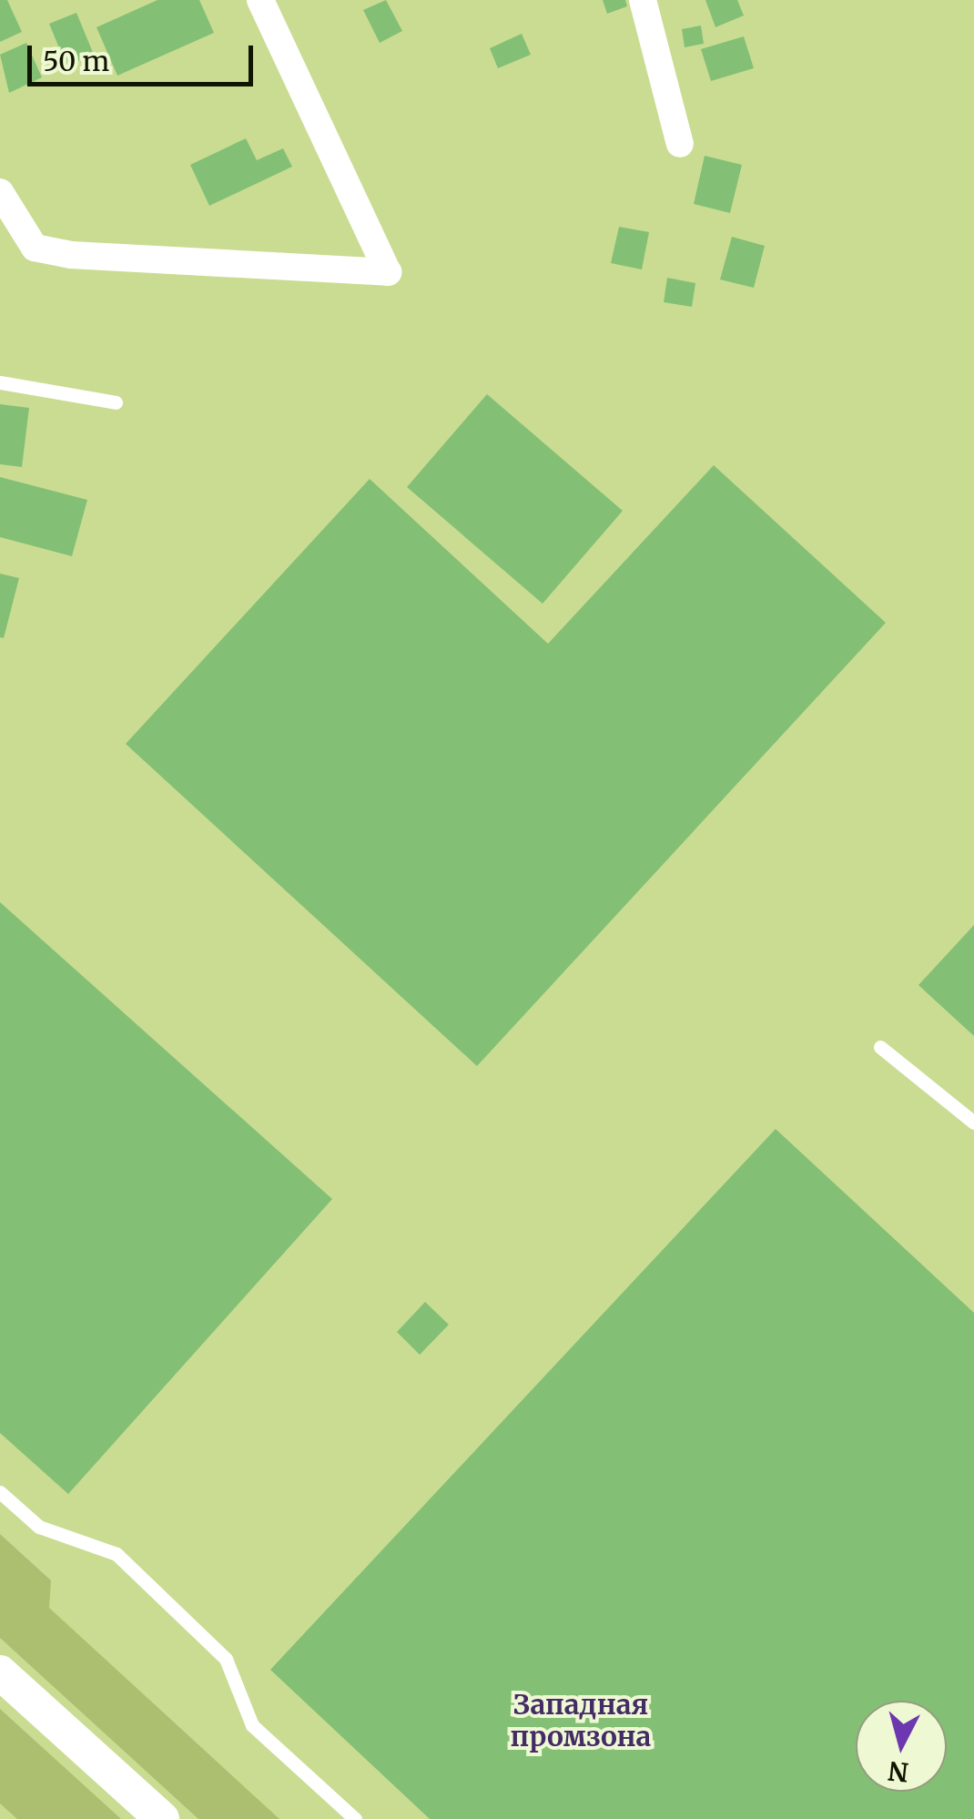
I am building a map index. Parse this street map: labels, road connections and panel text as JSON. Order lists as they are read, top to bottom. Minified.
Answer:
{"districts":["Западная промзона"],"scale_bar":"50 m","north":"bottom"}
